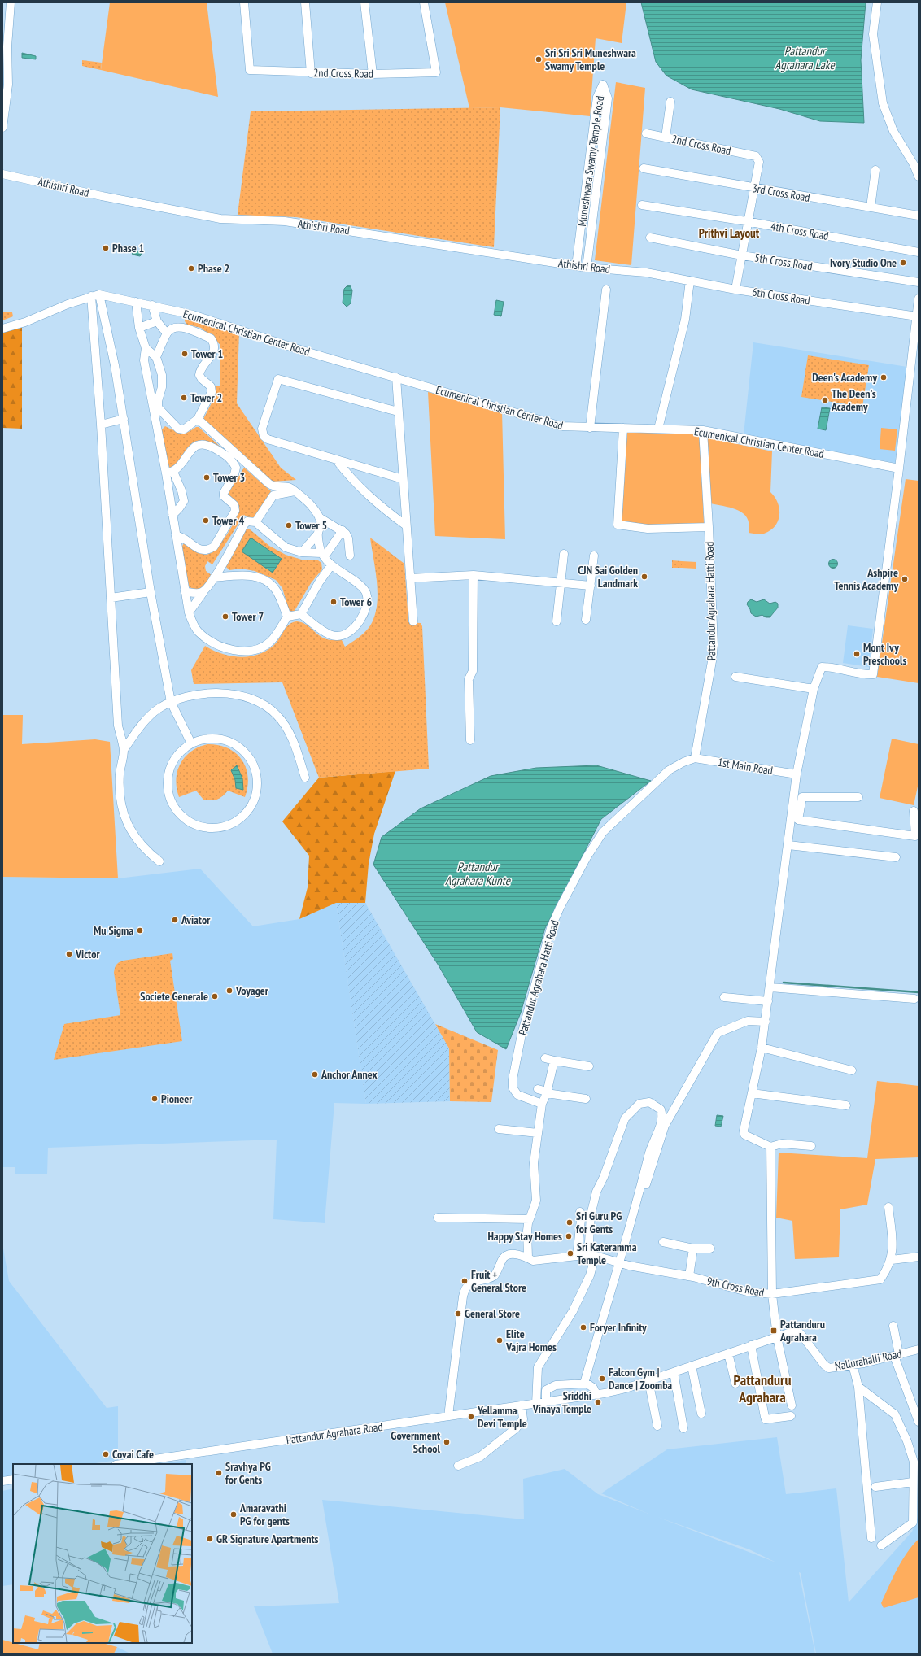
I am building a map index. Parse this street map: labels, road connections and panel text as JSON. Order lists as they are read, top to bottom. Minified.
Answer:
{"streets":{"street":["2nd Cross Road","Muneshwara Swamy Temple Road","Athishri Road","3rd Cross Road","4th Cross Road","5th Cross Road","6th Cross Road","Ecumenical Christian Center Road","Pattandur Agrahara Hatti Road","1st Main Road","9th Cross Road","Nallurahalli Road","Pattandur Agrahara Road"]},"crossings":[["2nd Cross Road","3rd Cross Road"],["Muneshwara Swamy Temple Road","Athishri Road"],["Athishri Road","6th Cross Road"],["Ecumenical Christian Center Road","Pattandur Agrahara Hatti Road"],["Pattandur Agrahara Hatti Road","1st Main Road"],["Nallurahalli Road","Pattandur Agrahara Road"]],"districts":["Prithvi Layout","Pattanduru Agrahara"],"water":["Pattandur Agrahara Lake","Pattandur Agrahara Kunte"],"places":{"other":["Sri Sri Sri Muneshwara Swamy Temple","Phase 1","Ivory Studio One","Phase 2","Tower 1","Deen's Academy","Tower 2","The Deen's Academy","Tower 3","Tower 4","Tower 5","CJN Sai Golden Landmark","Ashpire Tennis Academy","Tower 6","Tower 7","Mont Ivy Preschools","Aviator","Mu Sigma","Victor","Voyager","Societe Generale","Anchor Annex","Pioneer","Sri Guru PG for Gents","Happy Stay Homes","Sri Kateramma Temple","Fruit + General Store","General Store","Foryer Infinity","Elite Vajra Homes","Falcon Gym | Dance | Zoomba","Sriddhi Vinaya Temple","Yellamma Devi Temple","Government School","Covai Cafe","Sravhya PG for Gents","Amaravathi PG for gents","GR Signature Apartments"],"transit":["Pattanduru Agrahara"]}}
